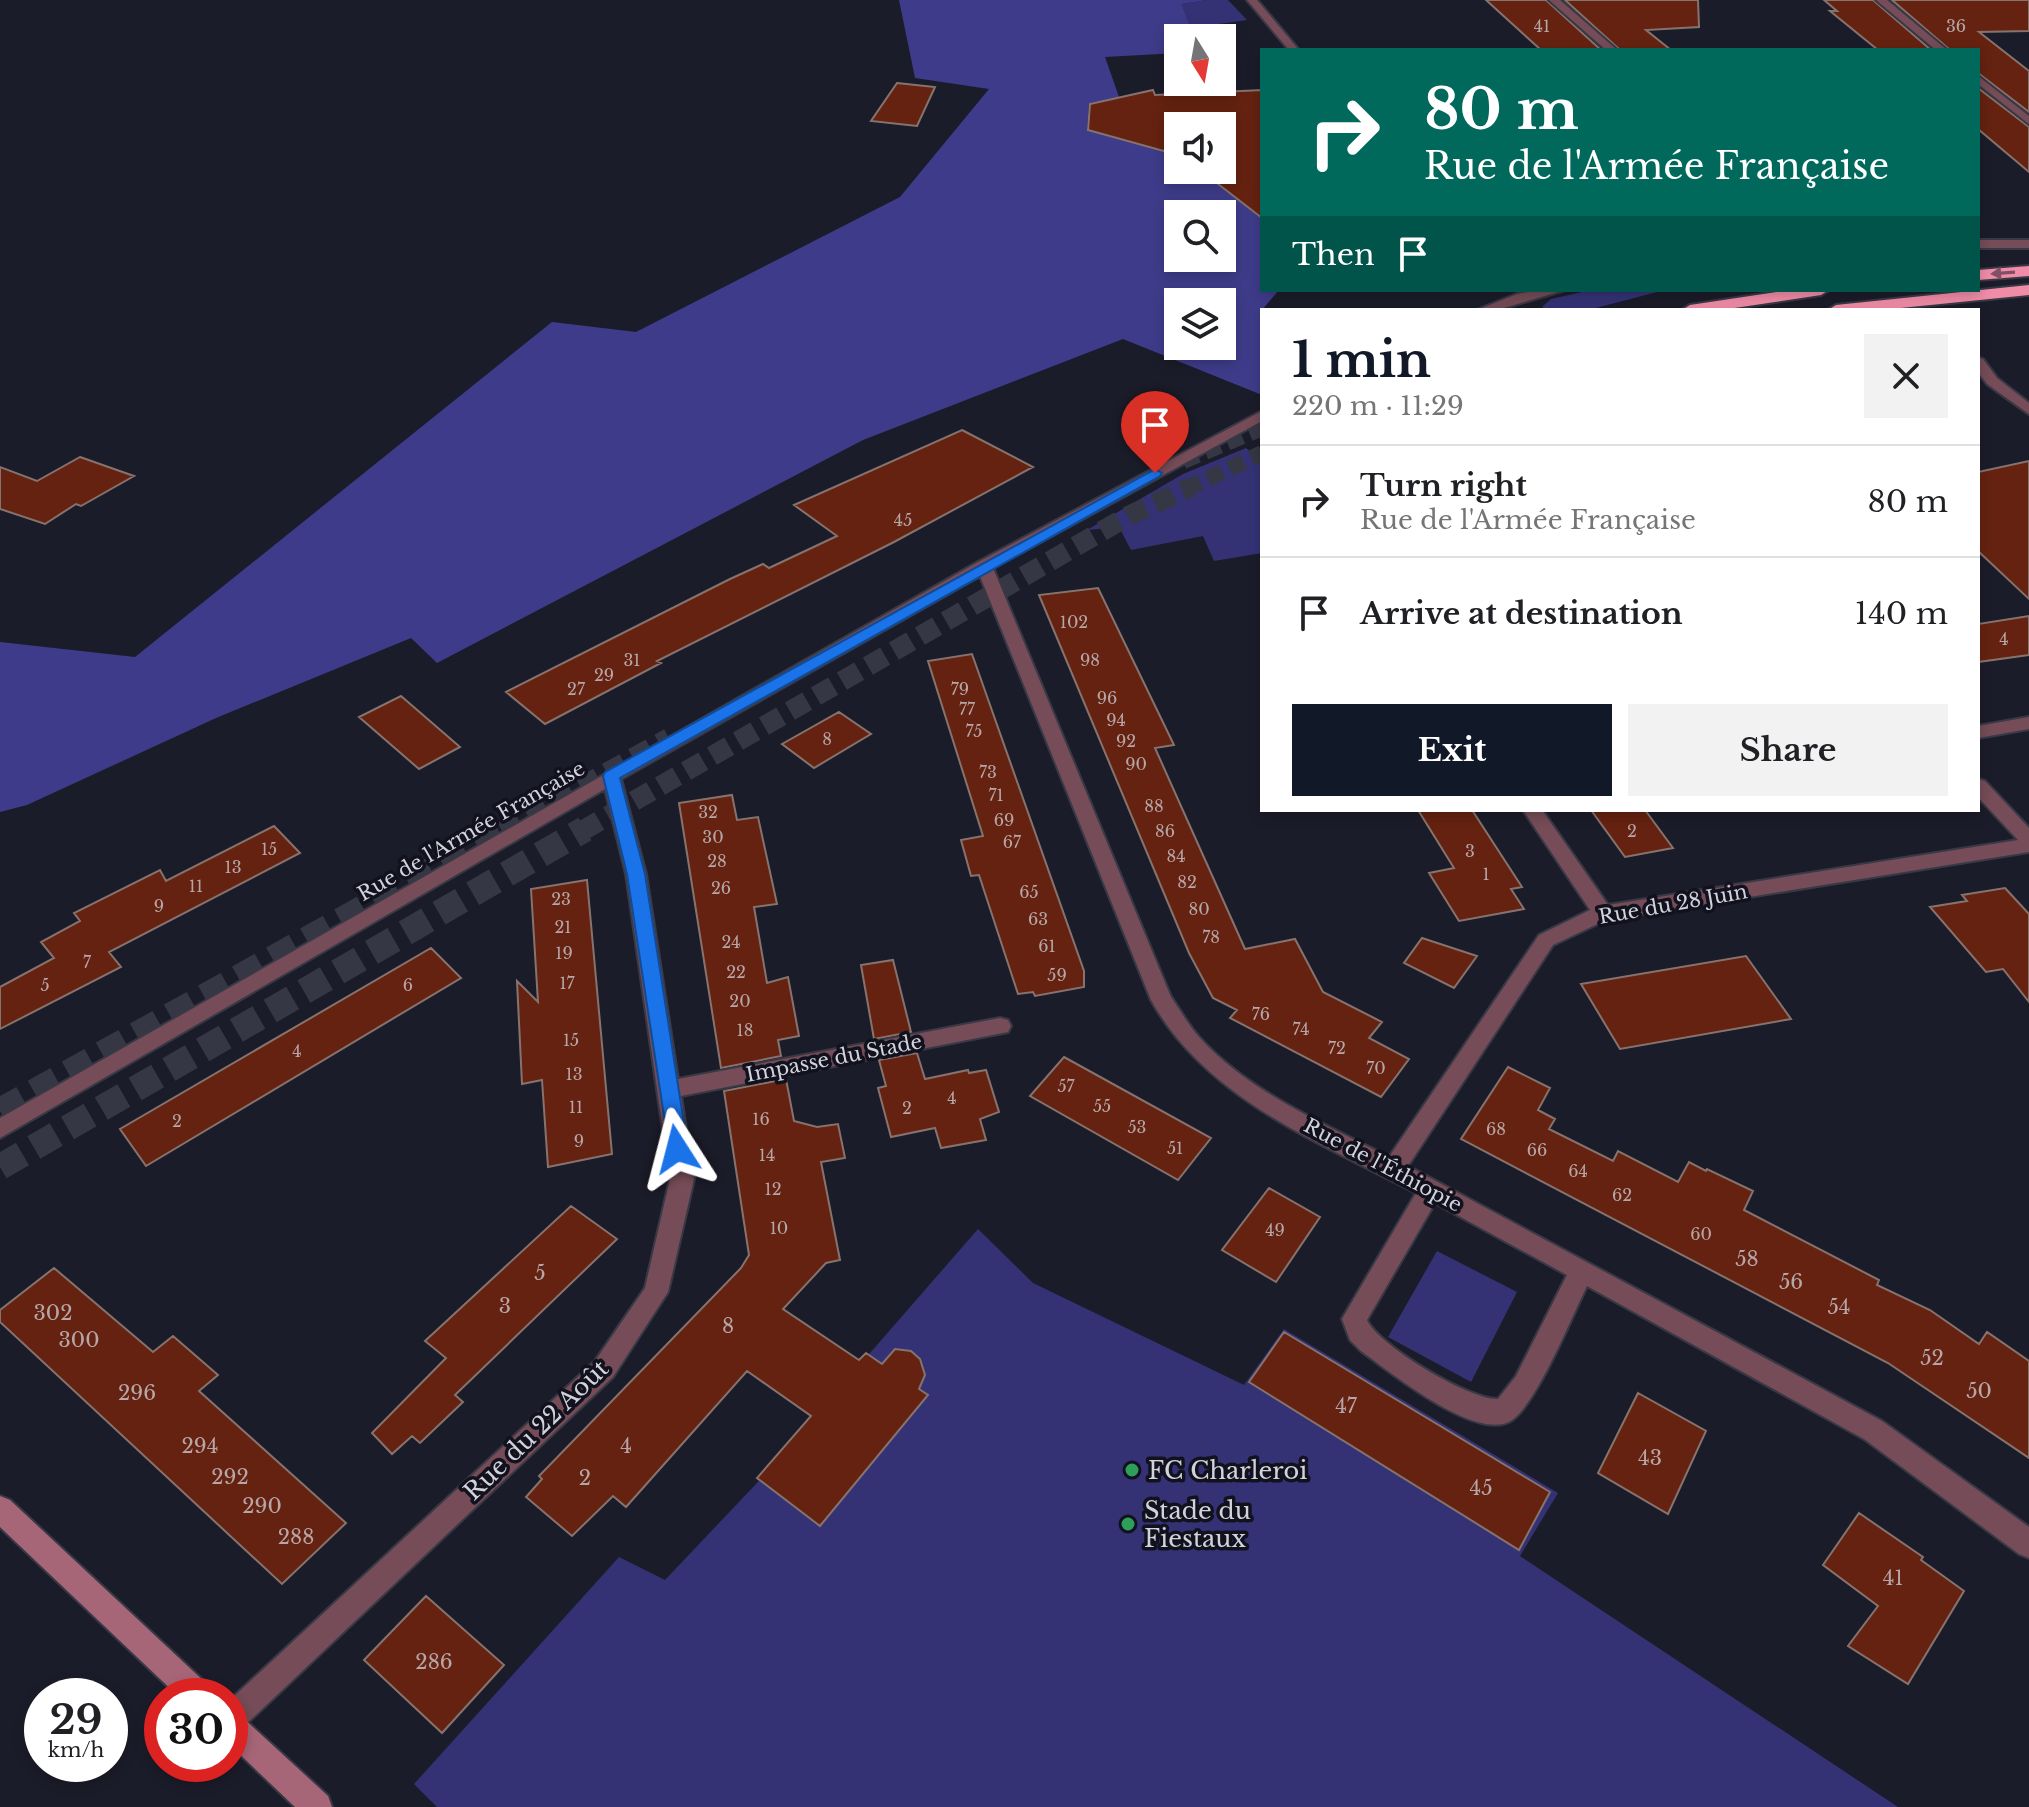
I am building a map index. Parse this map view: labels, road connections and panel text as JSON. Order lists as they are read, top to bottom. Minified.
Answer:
{"streets":{"street":["Rue de l'Armée Française","Rue du 28 Juin","Impasse du Stade","Rue de l'Éthiopie","Rue du 22 Août"]},"crossings":[["Rue de l'Armée Française","Rue de l'Éthiopie"],["Rue de l'Armée Française","Rue du 22 Août"],["Rue du 28 Juin","Rue de l'Éthiopie"],["Impasse du Stade","Rue du 22 Août"]],"places":["FC Charleroi","Stade du Fiestaux"],"house_numbers":["41","36","45","102","4","31","98","29","27","79","96","77","94","75","8","92","90","73","71","88","32","69","86","2","30","67","15","3","84","28","13","1","82","11","26","65","23","9","80","63","21","78","24","61","19","7","22","59","17","5","6","20","76","74","18","15","72","4","70","13","57","4","55","11","2","16","2","53","68","9","51","66","14","64","12","62","10","49","60","58","5","56","3","54","302","8","300","52","50","296","47","294","4","43","292","2","45","290","288","41","286"],"north":"bottom","page":{"turn":["80 m","Rue de l'Armée Française"],"then":"Then","heading":["1 min","220 m · 11:29"],"list":[{"name":"Turn right","note":"Rue de l'Armée Française","value":"80 m"},{"name":"Arrive at destination","value":"140 m"}],"buttons":["Exit","Share"],"speed":"29 km/h","limit":"30"}}
